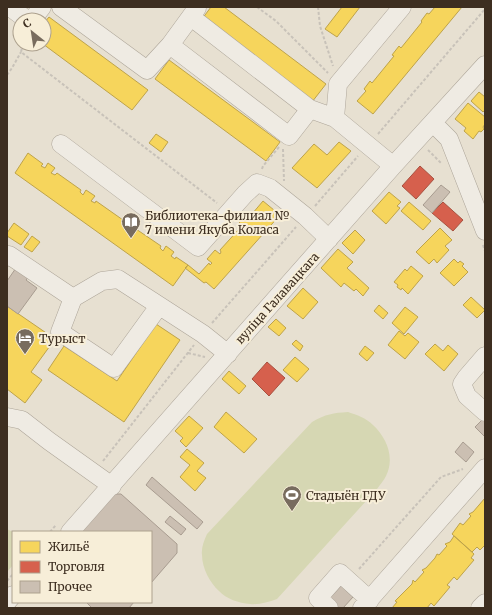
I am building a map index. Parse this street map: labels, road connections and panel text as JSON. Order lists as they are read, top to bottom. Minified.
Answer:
{"streets":{"street":["вуліца Галавацкага"]},"places":{"library":["Библиотека-филиал № 7 имени Якуба Коласа"],"hotel":["Турыст"],"sports":["Стадыён ГДУ"]},"legend":["Жильё","Торговля","Прочее"],"north":"top left"}
